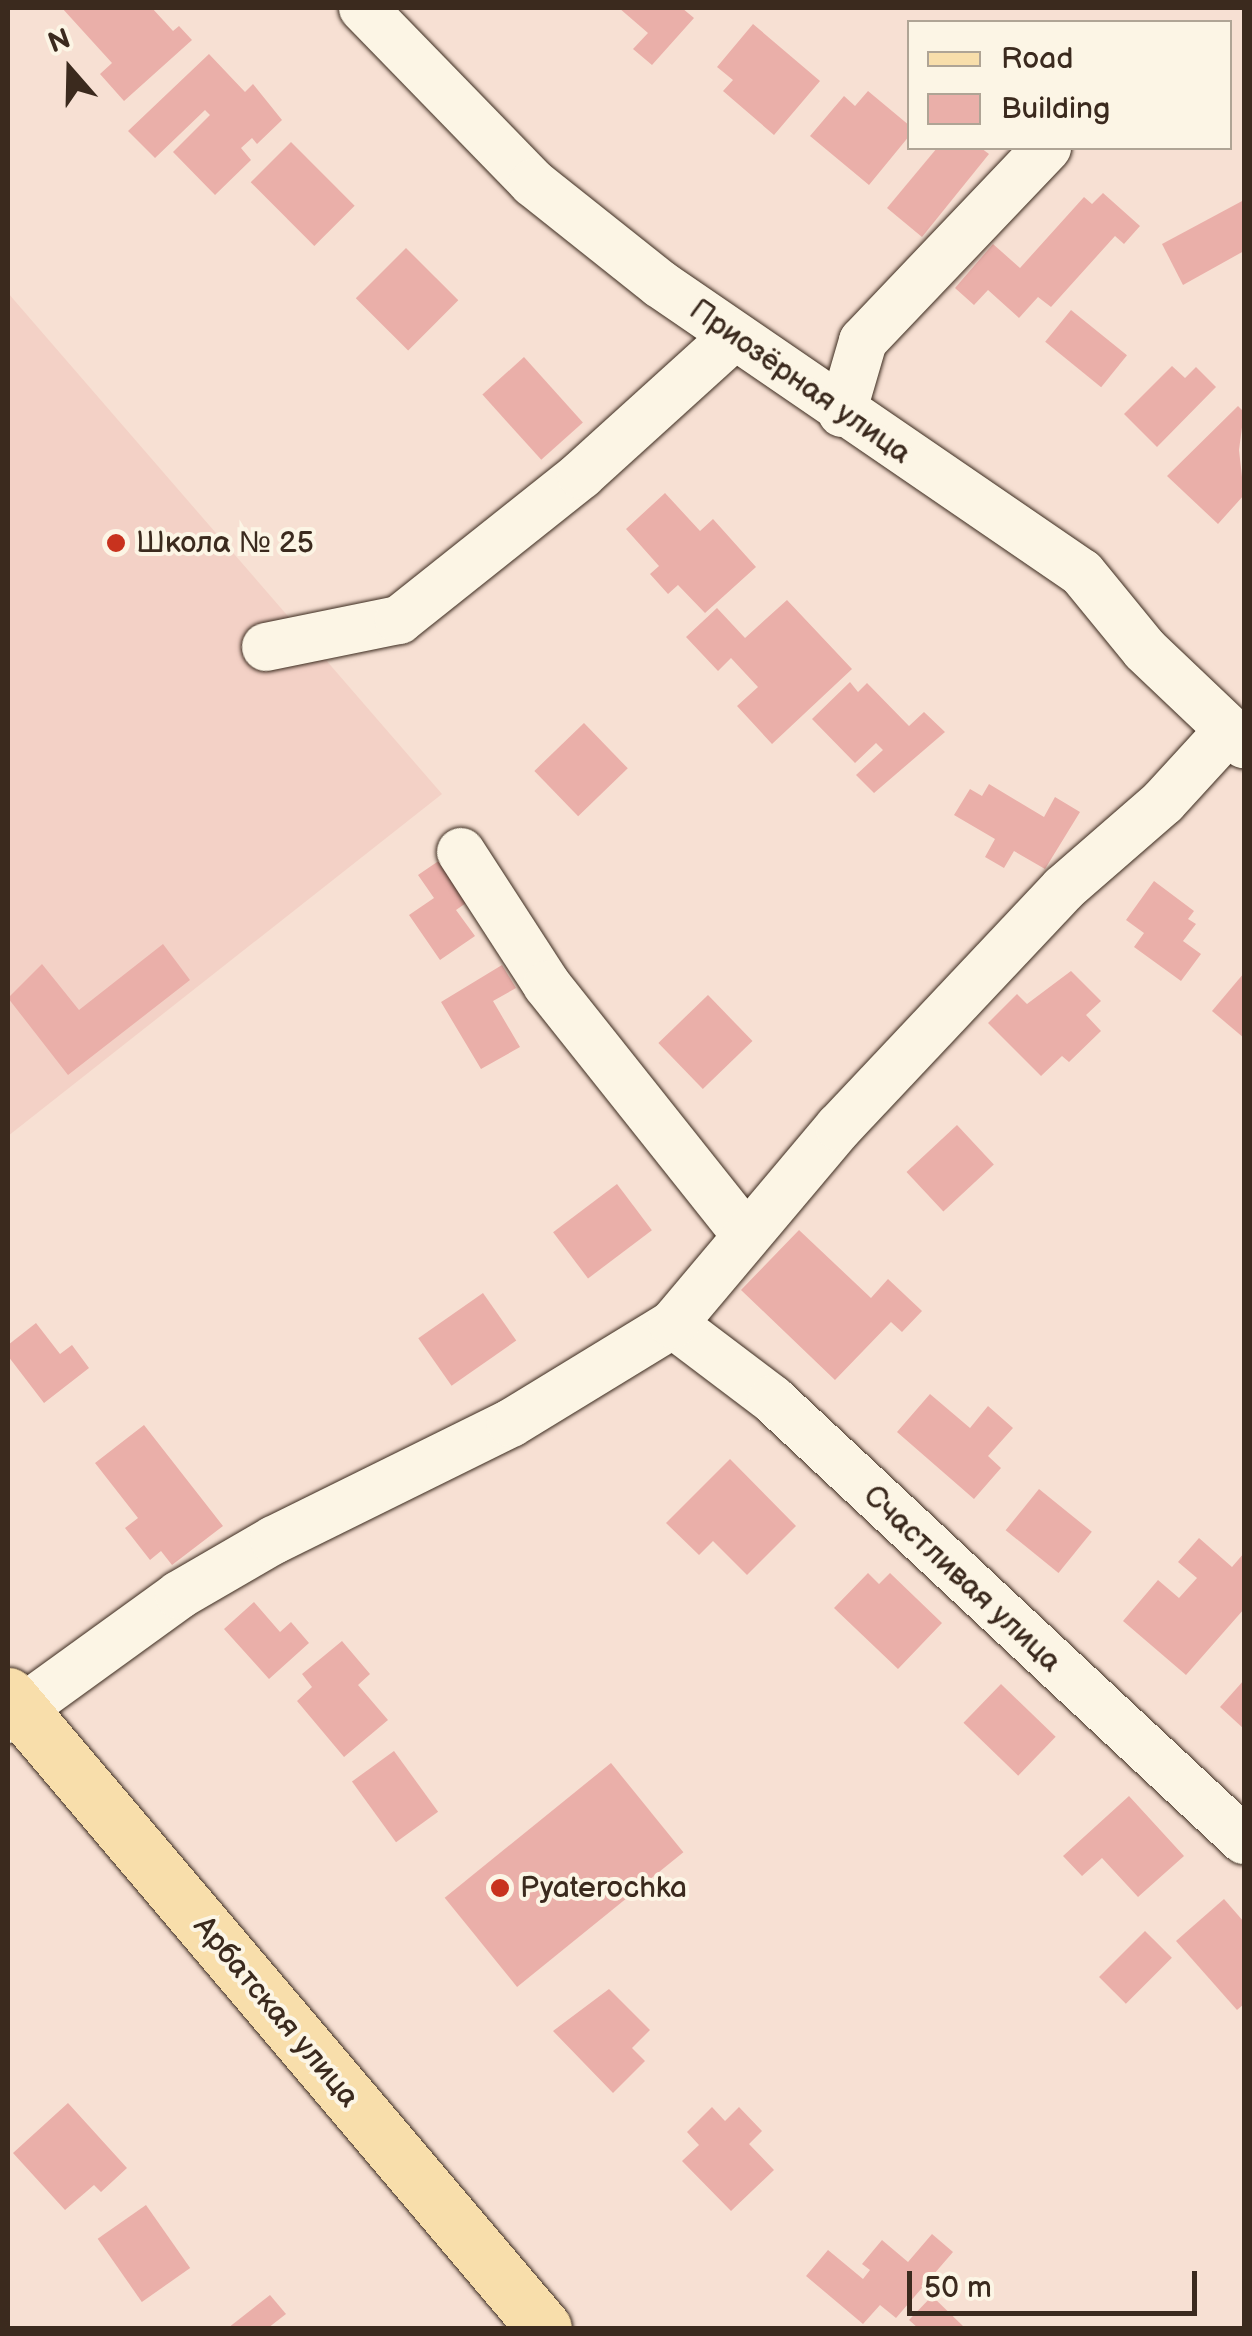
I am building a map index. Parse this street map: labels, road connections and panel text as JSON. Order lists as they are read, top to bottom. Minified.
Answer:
{"streets":{"main road":["Арбатская улица"],"street":["Приозёрная улица","Счастливая улица"]},"places":["Школа № 25","Pyaterochka"],"legend":["Road","Building"],"scale_bar":"50 m","north":"top"}
